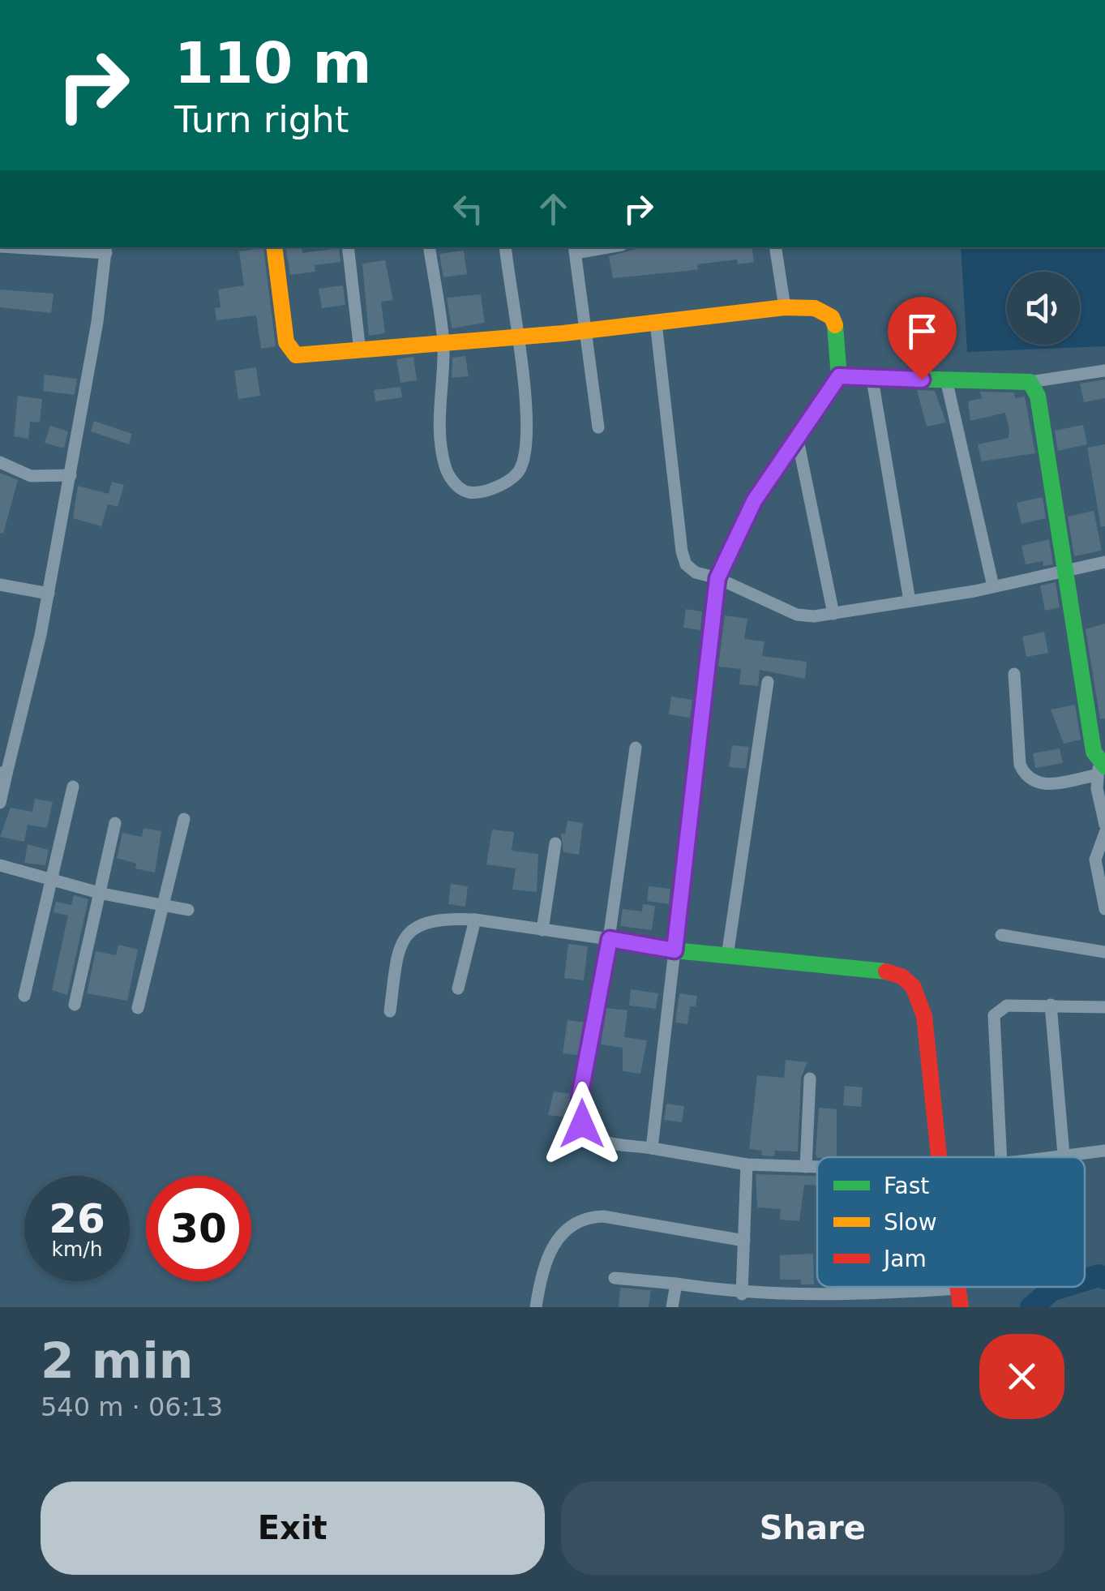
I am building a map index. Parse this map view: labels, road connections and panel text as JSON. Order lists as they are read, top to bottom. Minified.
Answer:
{"legend":["Fast","Slow","Jam"],"page":{"turn":["110 m","Turn right"],"speed":"26 km/h","limit":"30","heading":["2 min","540 m · 06:13"],"buttons":["Exit","Share"]}}
